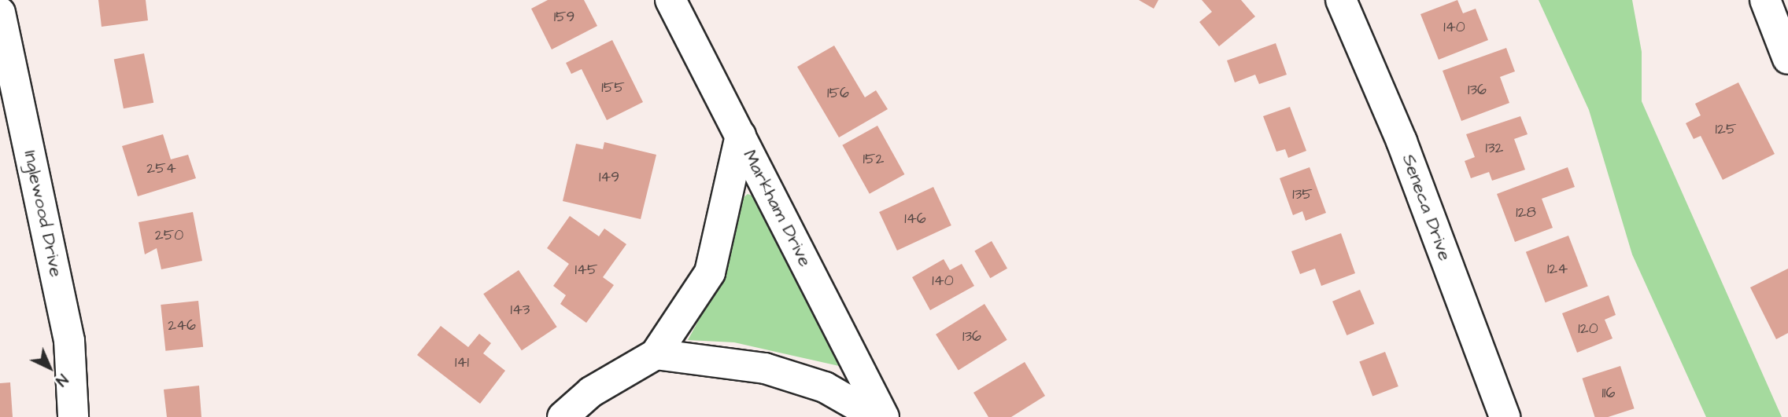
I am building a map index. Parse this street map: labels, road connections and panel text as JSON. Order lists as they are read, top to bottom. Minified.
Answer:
{"streets":{"street":["Seneca Drive","Markham Drive","Inglewood Drive"]},"house_numbers":["159","140","155","136","156","125","132","152","254","149","135","128","146","250","124","145","140","143","246","120","136","141","116"],"north":"bottom right"}
